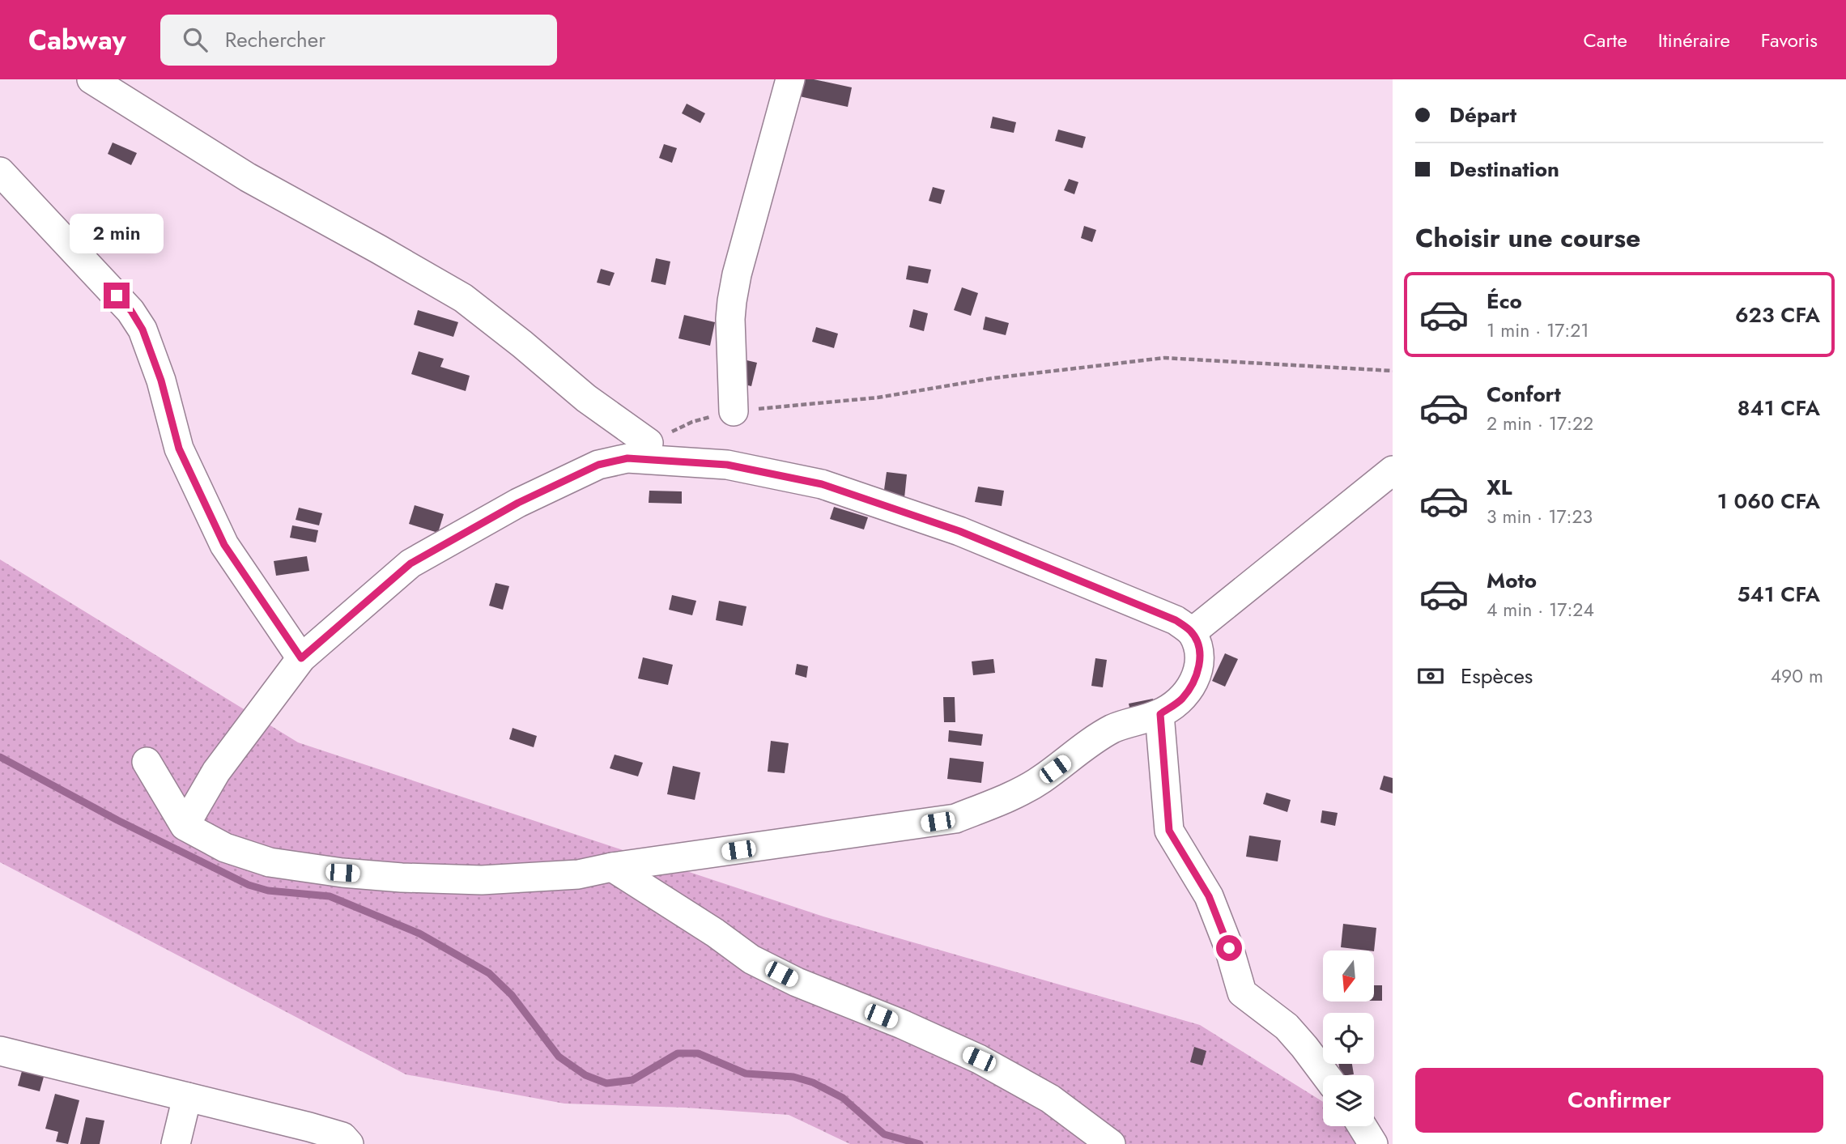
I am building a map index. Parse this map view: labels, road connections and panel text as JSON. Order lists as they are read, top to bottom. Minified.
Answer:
{"north":"bottom","page":{"header":"Cabway","search":"Rechercher","nav":["Carte","Itinéraire","Favoris"],"banner":["Départ","Destination"],"heading":"Choisir une course","bubble":"2 min","list":[{"name":"Éco","note":"1 min · 17:21","value":"623 CFA"},{"name":"Confort","note":"2 min · 17:22","value":"841 CFA"},{"name":"XL","note":"3 min · 17:23","value":"1 060 CFA"},{"name":"Moto","note":"4 min · 17:24","value":"541 CFA"}],"pay":["Espèces","490 m"],"buttons":"Confirmer"}}
